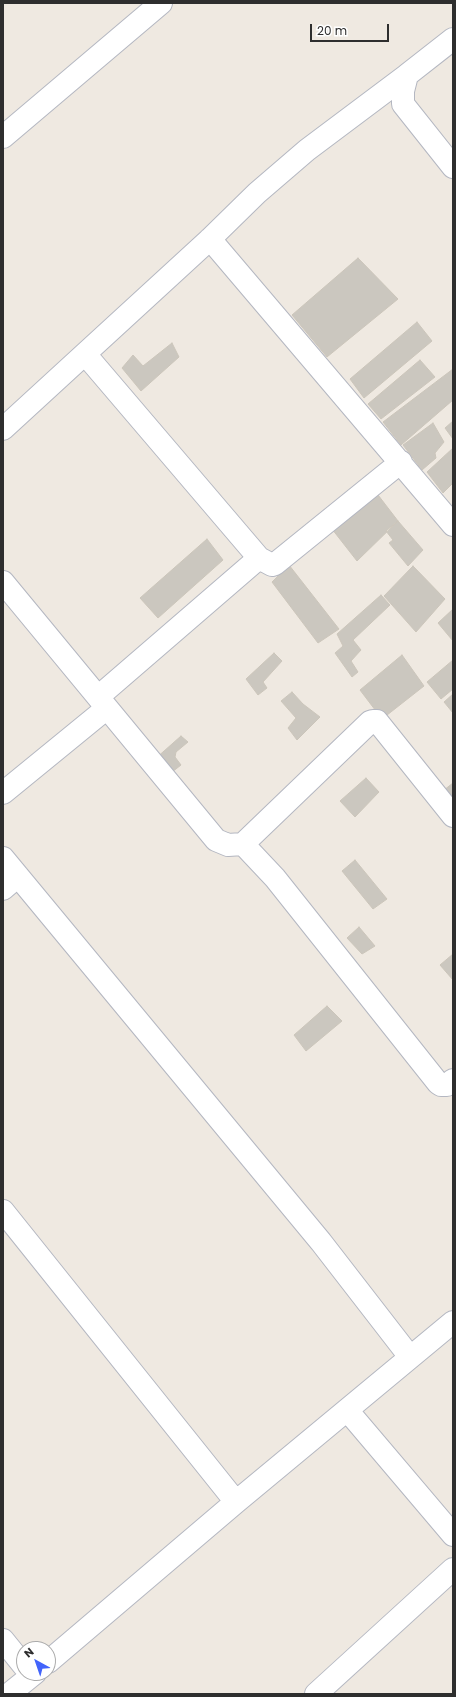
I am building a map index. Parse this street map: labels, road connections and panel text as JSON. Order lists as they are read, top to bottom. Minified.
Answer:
{"scale_bar":"20 m","north":"top left"}
